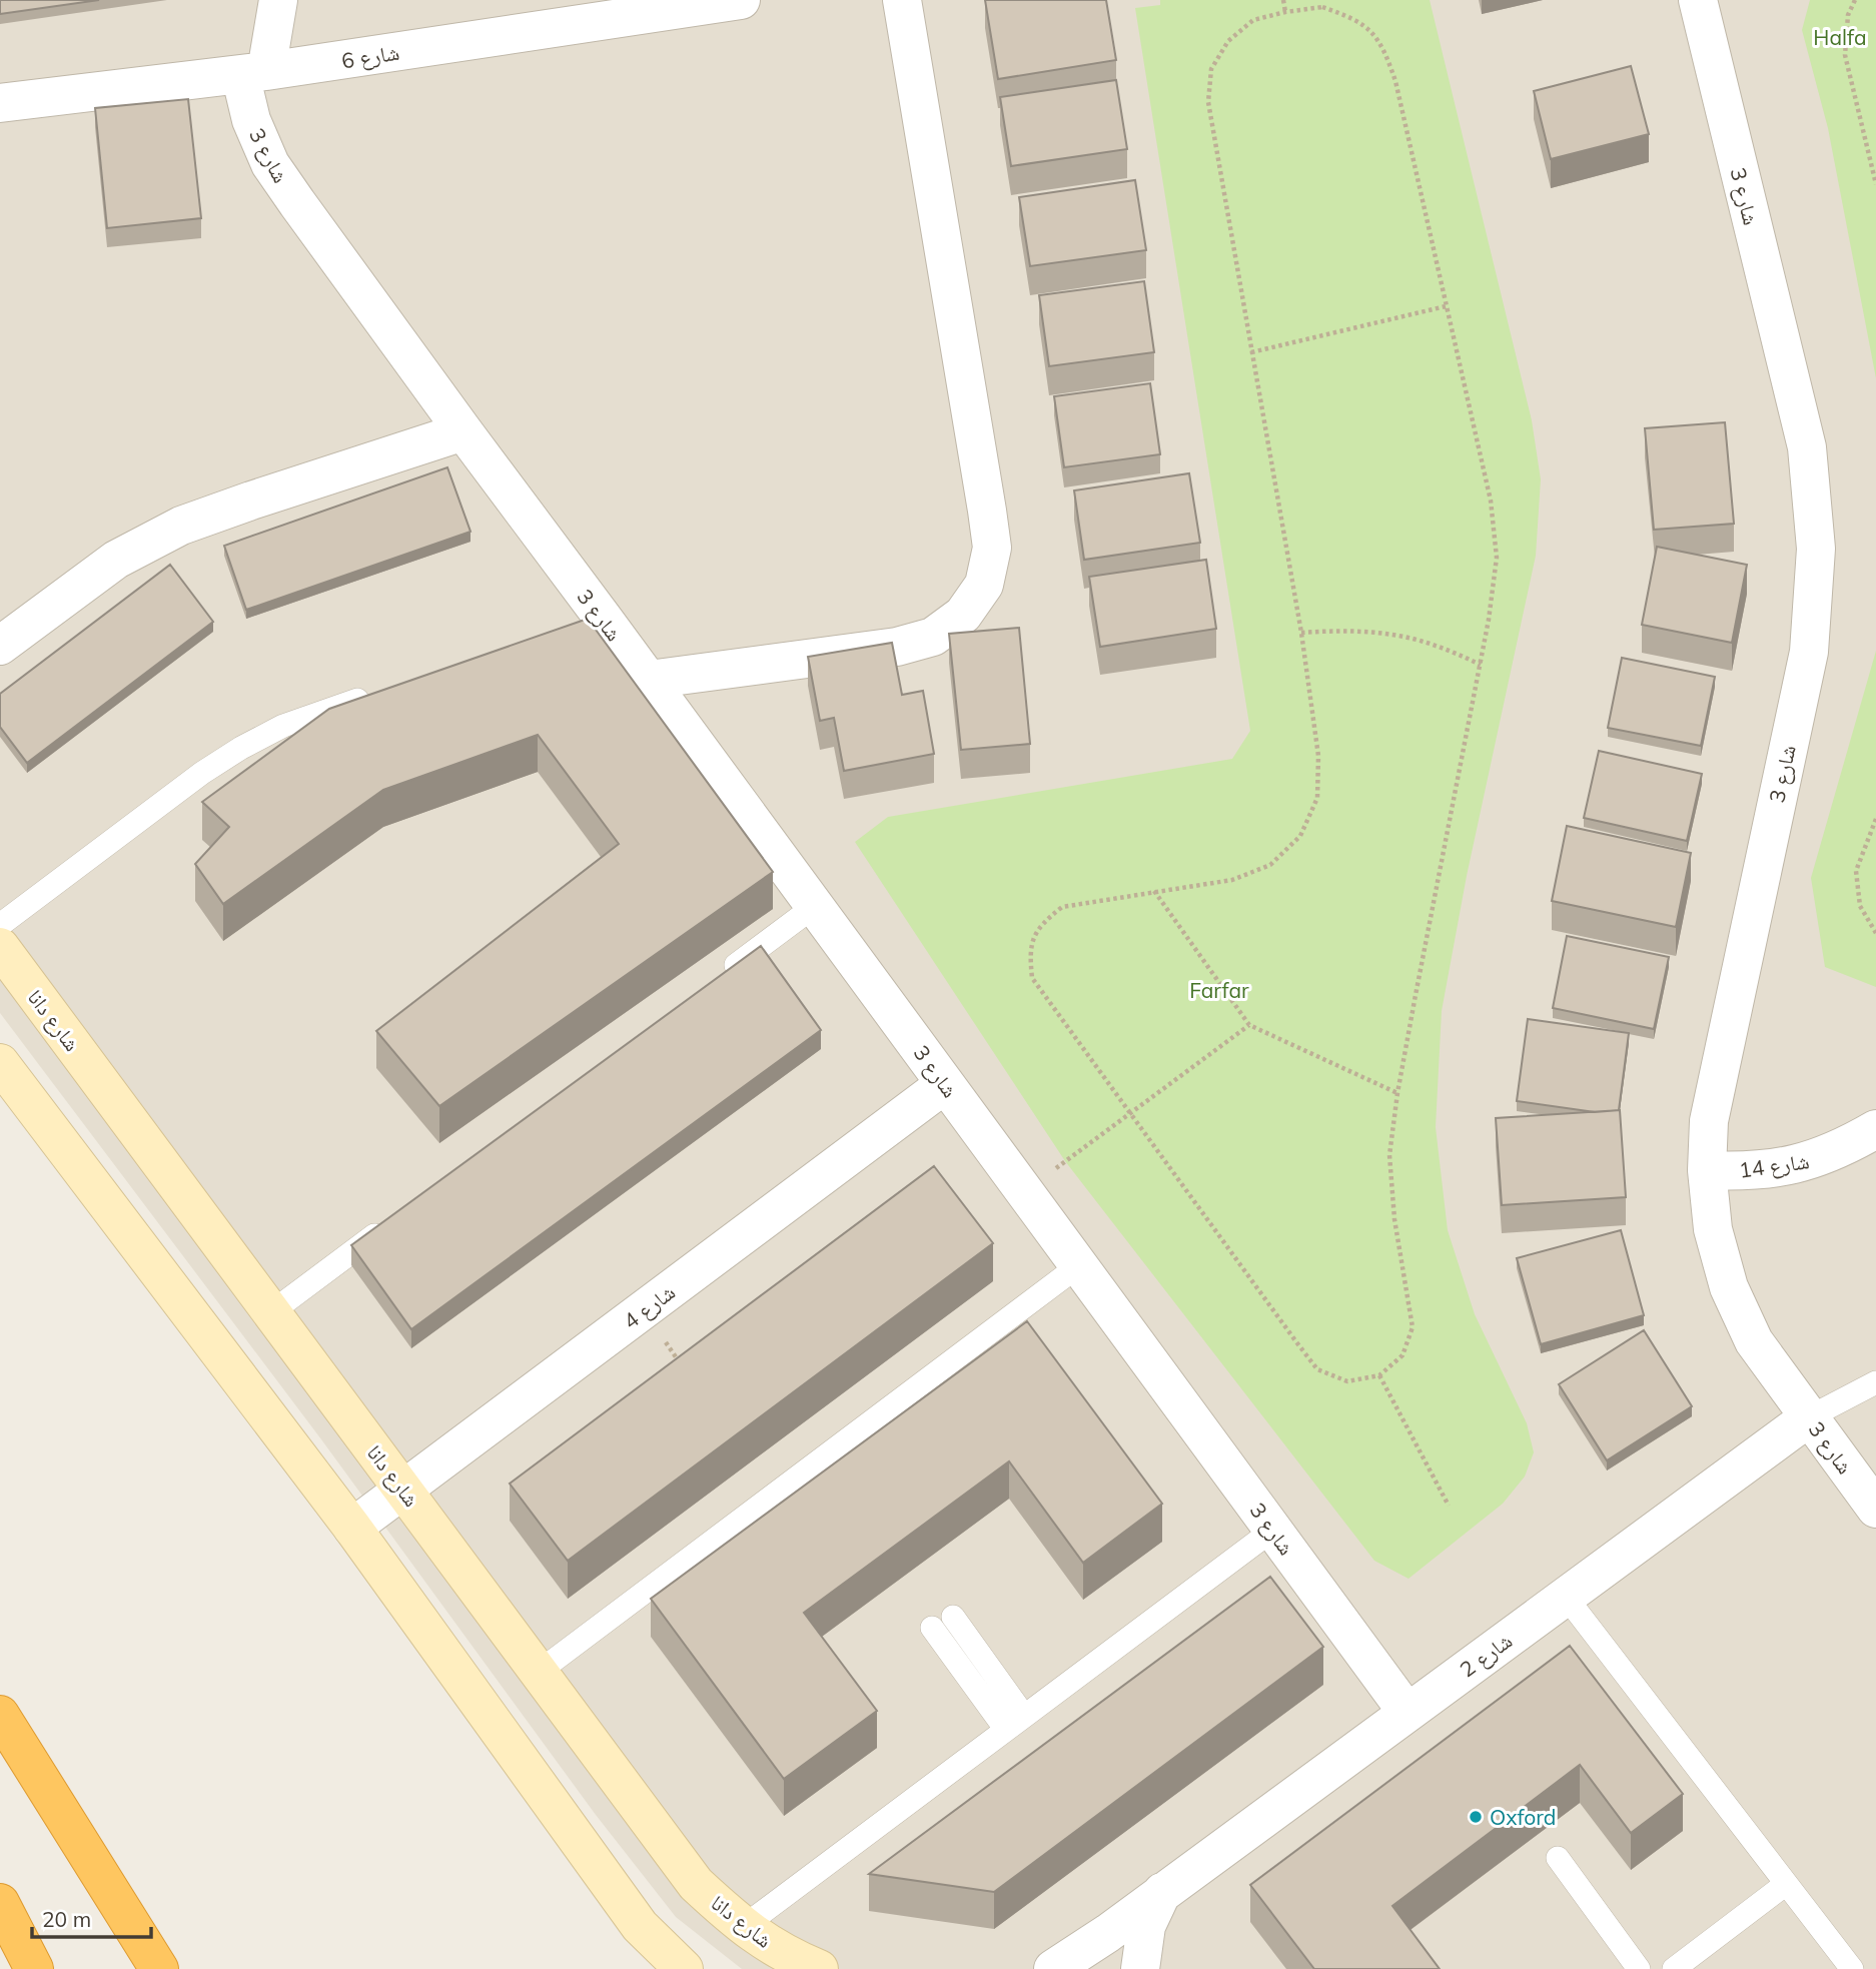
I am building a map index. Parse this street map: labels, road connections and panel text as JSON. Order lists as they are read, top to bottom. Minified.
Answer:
{"streets":{"street":["شارع 6","شارع 3","شارع دانا","شارع 14","شارع 4","شارع 2"]},"crossings":[["شارع 6","شارع 3"],["شارع 3","شارع 14"],["شارع 3","شارع 4"],["شارع 3","شارع 2"],["شارع دانا","شارع 4"]],"parks":["Halfa","Farfar"],"places":["Oxford"],"scale_bar":"20 m"}
